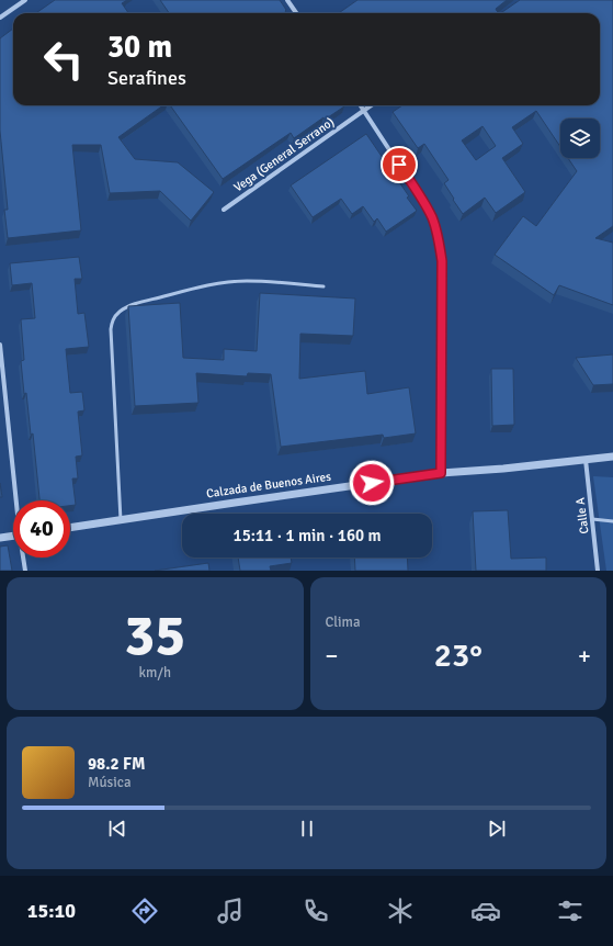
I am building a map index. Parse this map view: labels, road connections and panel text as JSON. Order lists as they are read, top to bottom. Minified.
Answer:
{"streets":{"street":["Vega (General Serrano)","Calzada de Buenos Aires","Calle A"]},"crossings":[["Calzada de Buenos Aires","Calle A"]],"page":{"turn":["30 m","Serafines"],"limit":"40","trip":"15:11 · 1 min · 160 m","tile":[["35","km/h"],"Clima"],"heat":["−","23°","+"],"song":["98.2 FM","Música"],"tabs":"15:10"}}
